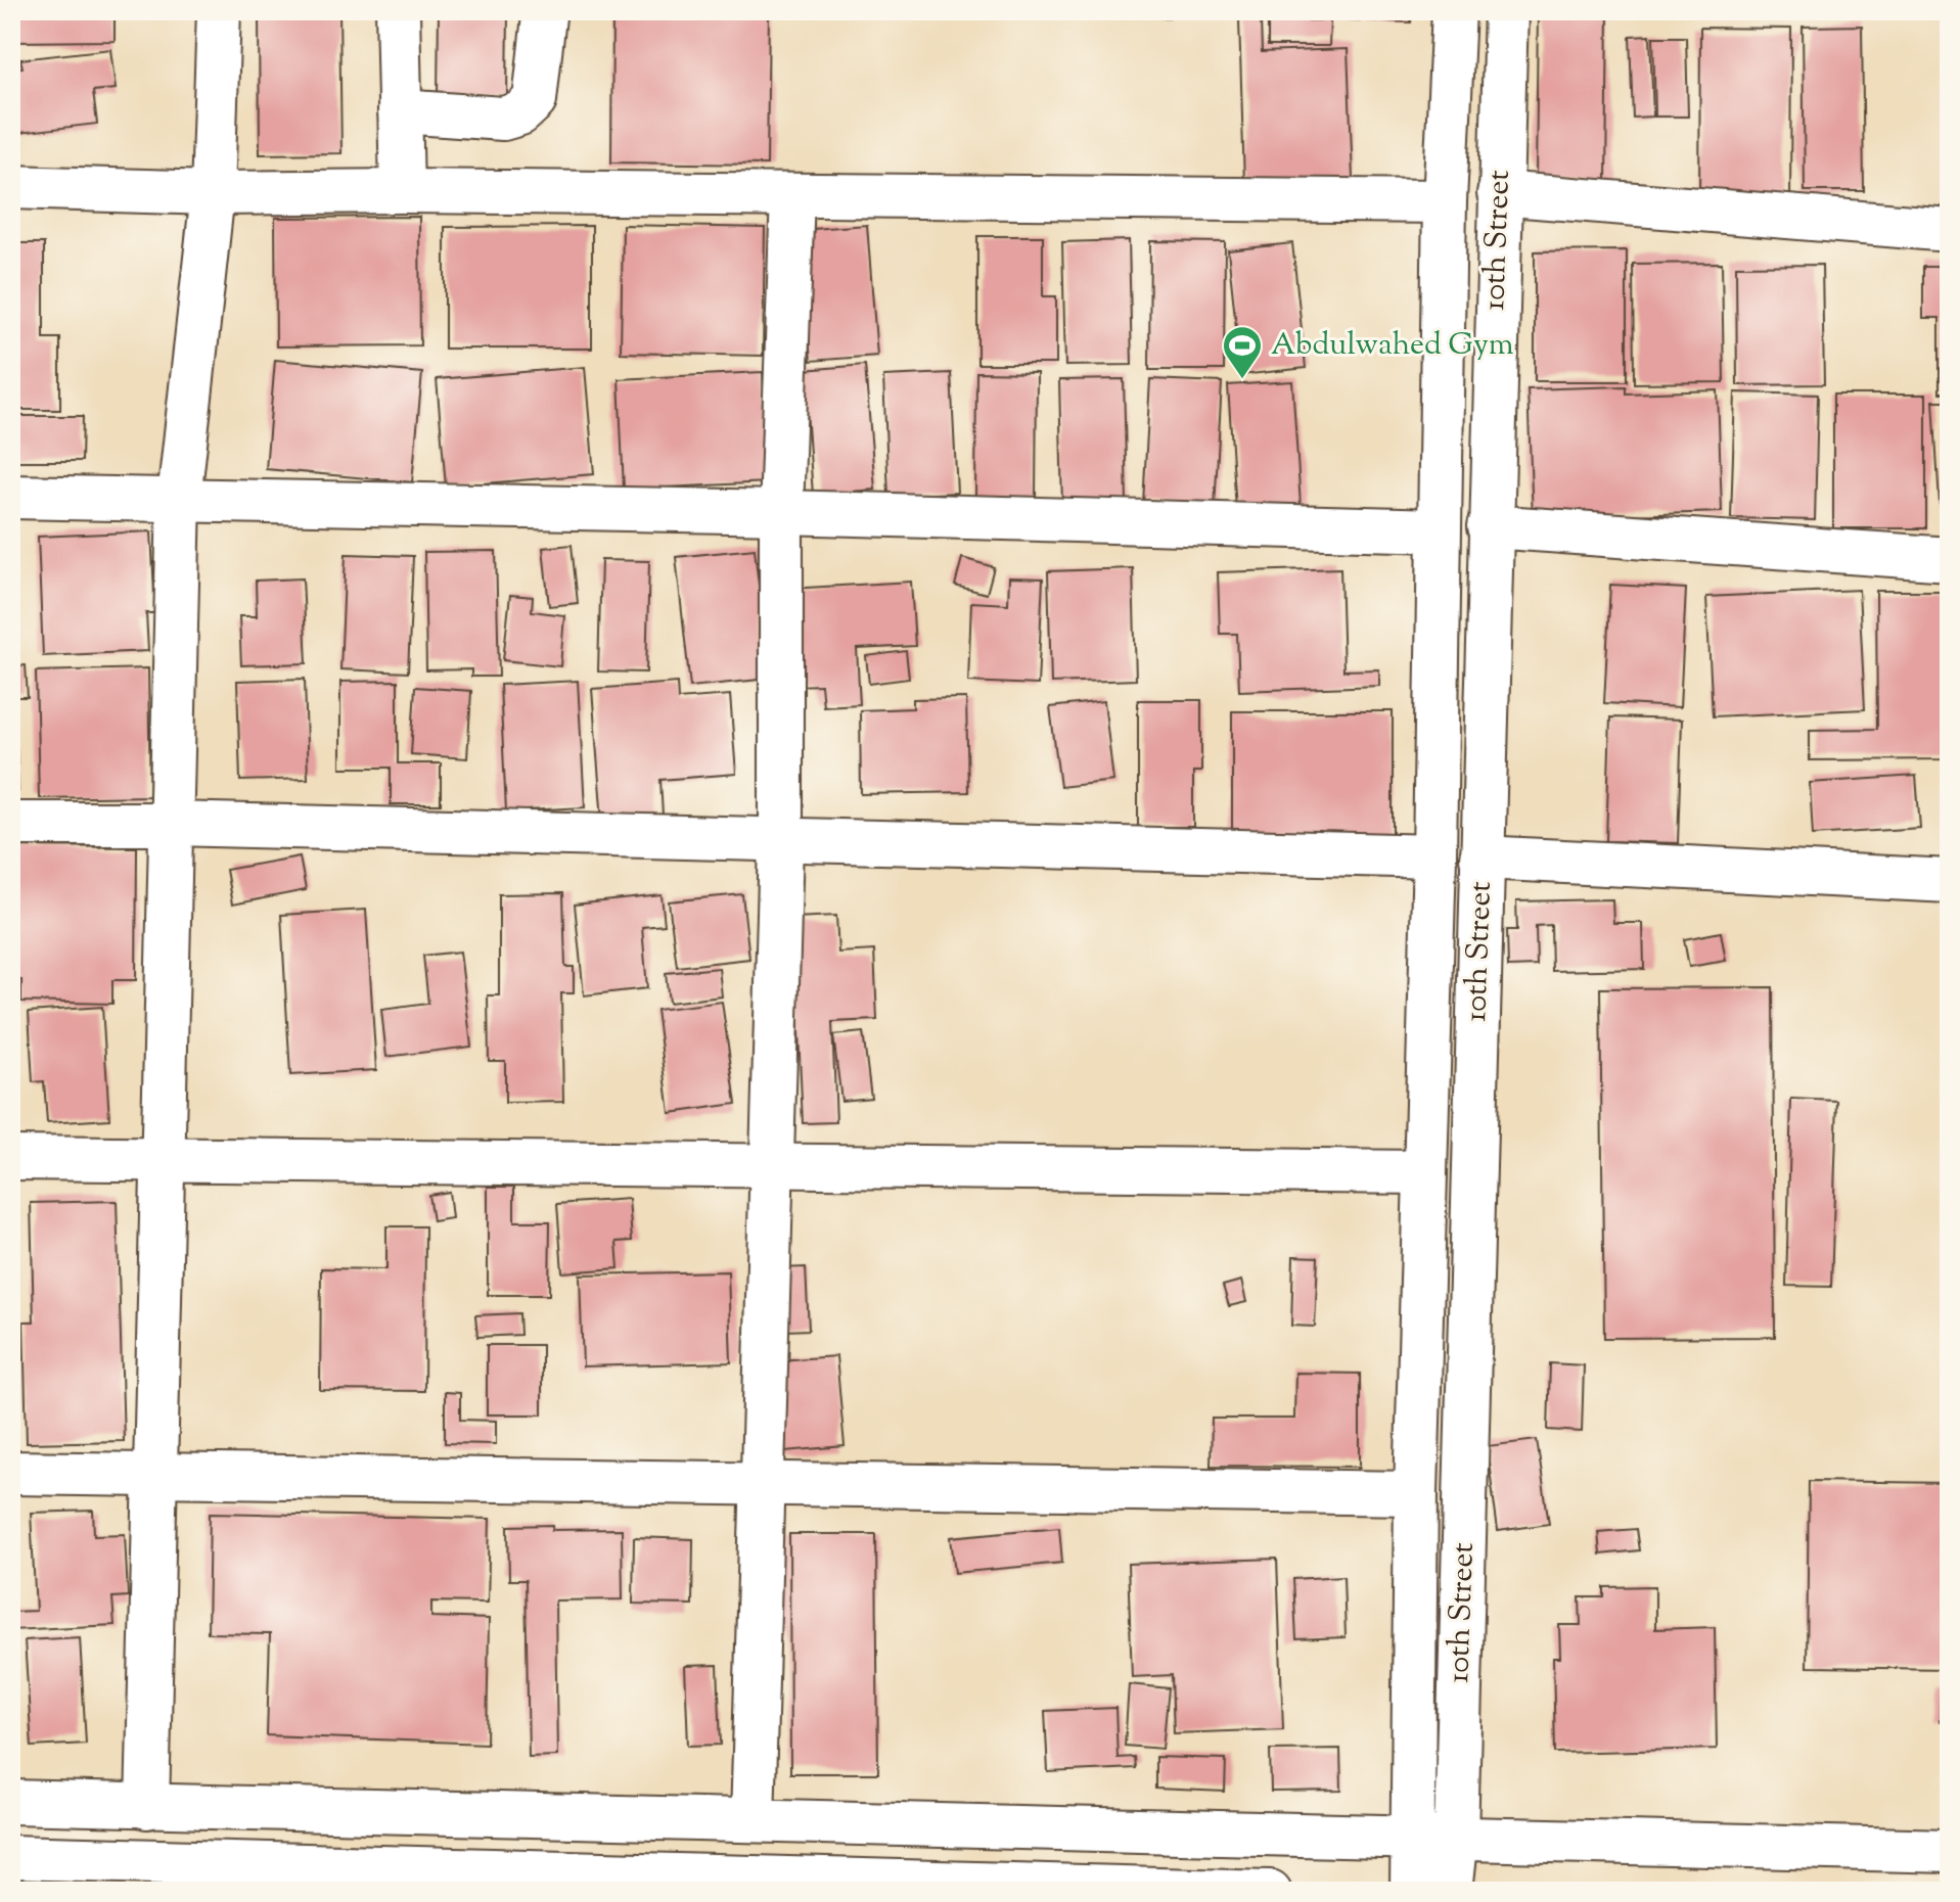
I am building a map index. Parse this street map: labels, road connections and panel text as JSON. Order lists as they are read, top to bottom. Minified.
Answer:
{"streets":{"street":["10th Street"]},"places":{"sports":["Abdulwahed Gym"]}}
